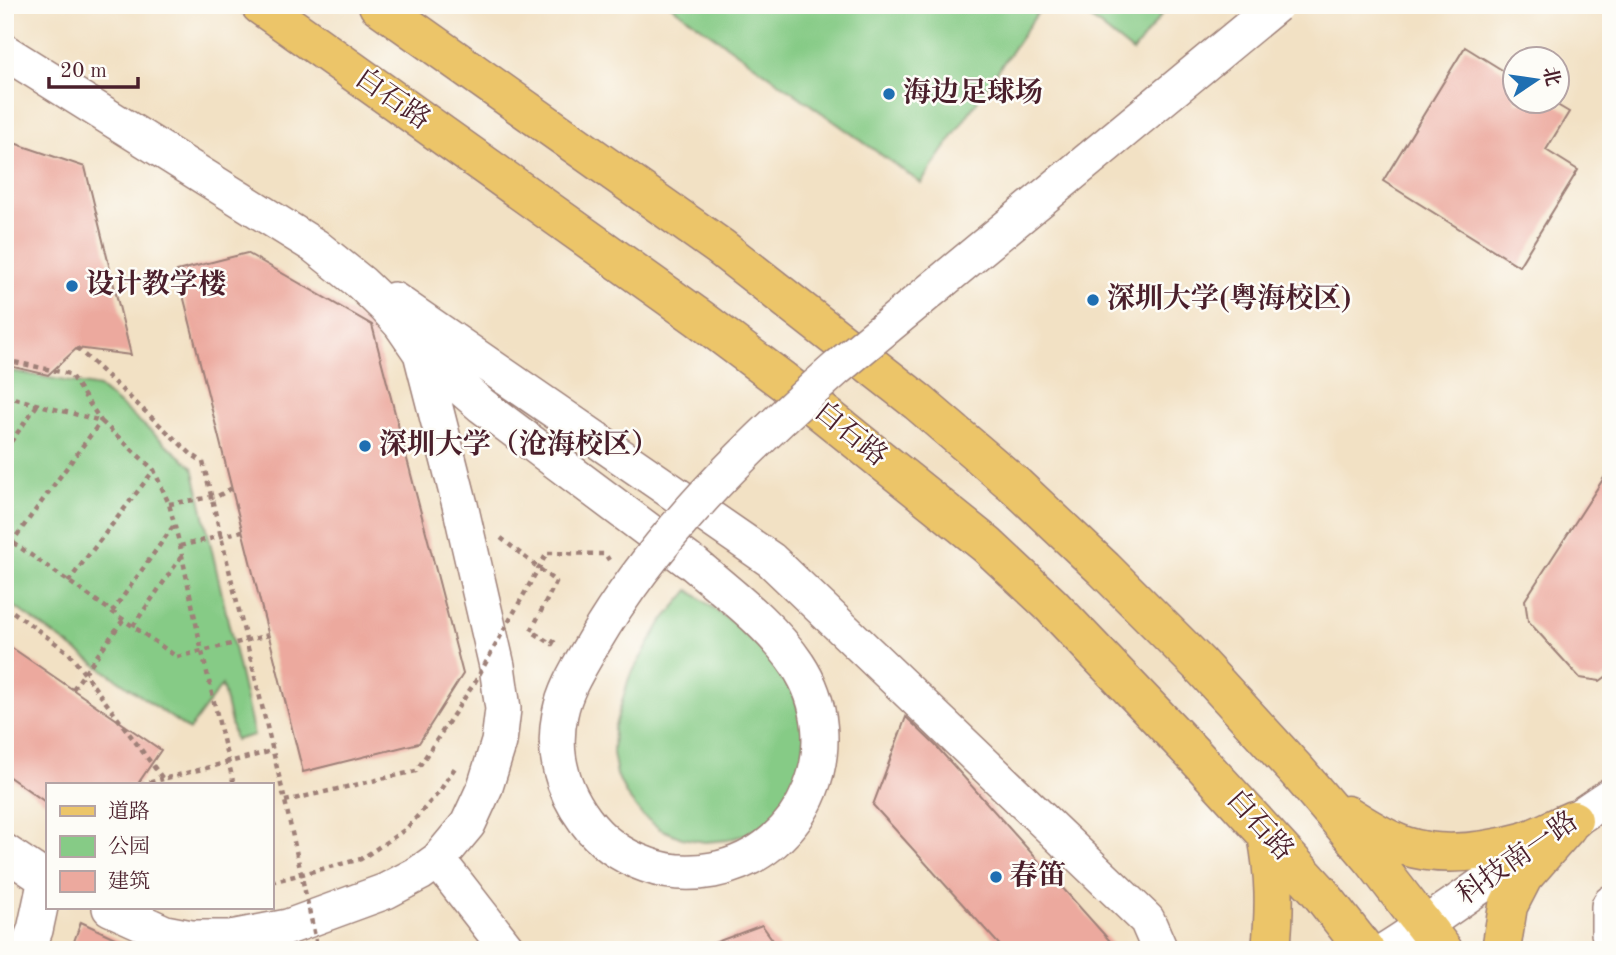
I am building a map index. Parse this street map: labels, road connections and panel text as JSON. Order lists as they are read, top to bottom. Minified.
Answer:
{"streets":{"main road":["白石路"],"street":["科技南一路"]},"places":["海边足球场","设计教学楼","深圳大学(粤海校区)","深圳大学（沧海校区）","春笛"],"legend":["道路","公园","建筑"],"scale_bar":"20 m","north":"right"}
